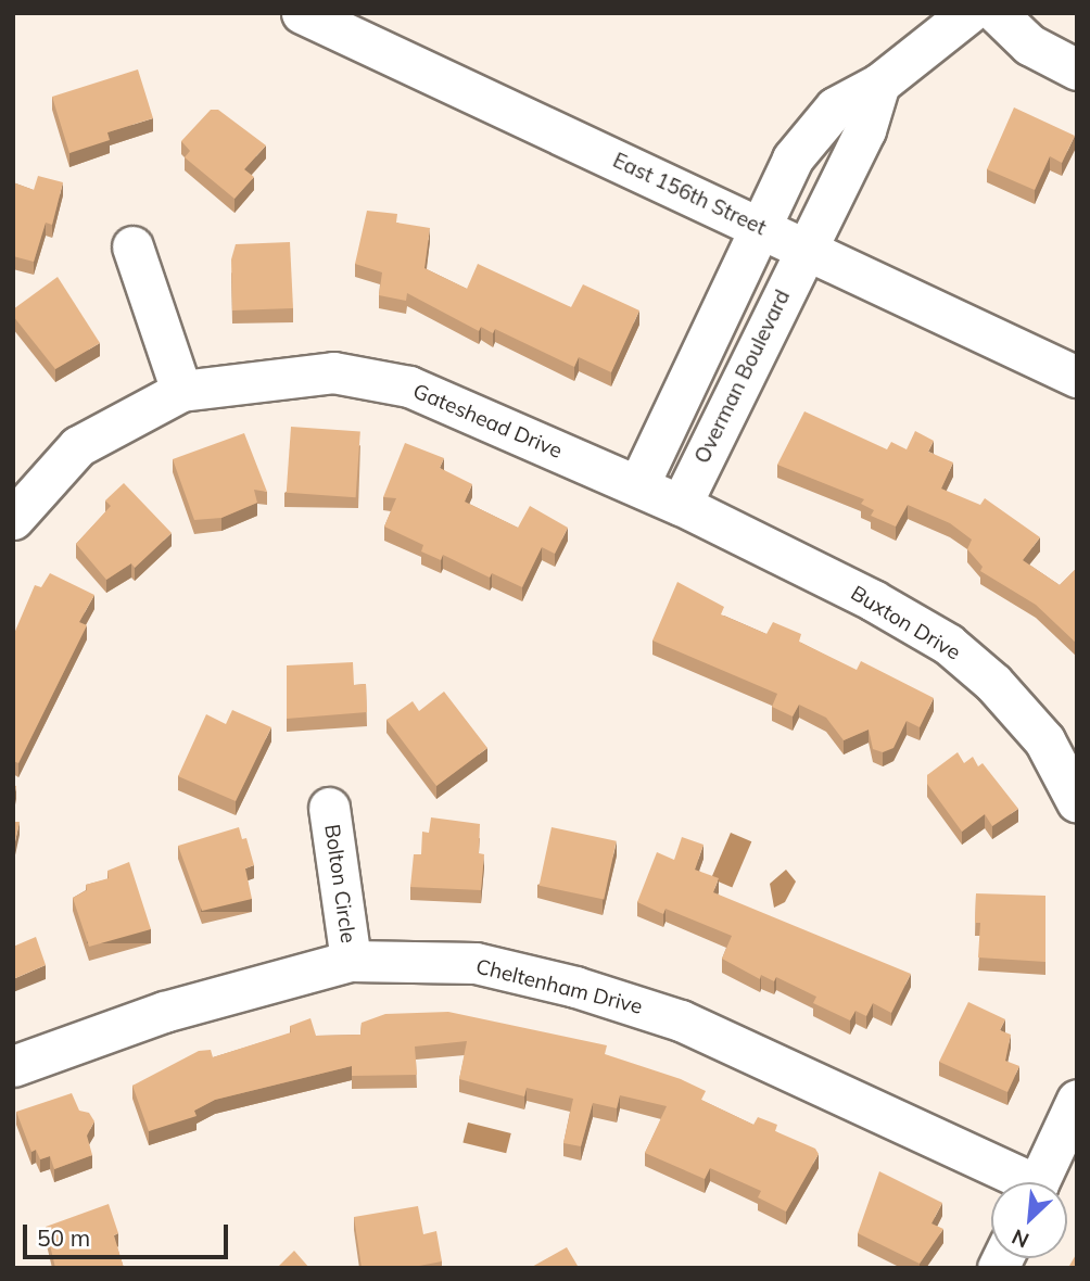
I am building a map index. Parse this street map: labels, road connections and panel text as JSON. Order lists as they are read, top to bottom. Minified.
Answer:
{"streets":{"street":["East 156th Street","Overman Boulevard","Gateshead Drive","Buxton Drive","Bolton Circle","Cheltenham Drive"]},"crossings":[["East 156th Street","Overman Boulevard"],["Overman Boulevard","Gateshead Drive"],["Overman Boulevard","Buxton Drive"],["Gateshead Drive","Buxton Drive"],["Bolton Circle","Cheltenham Drive"]],"scale_bar":"50 m","north":"bottom left"}
